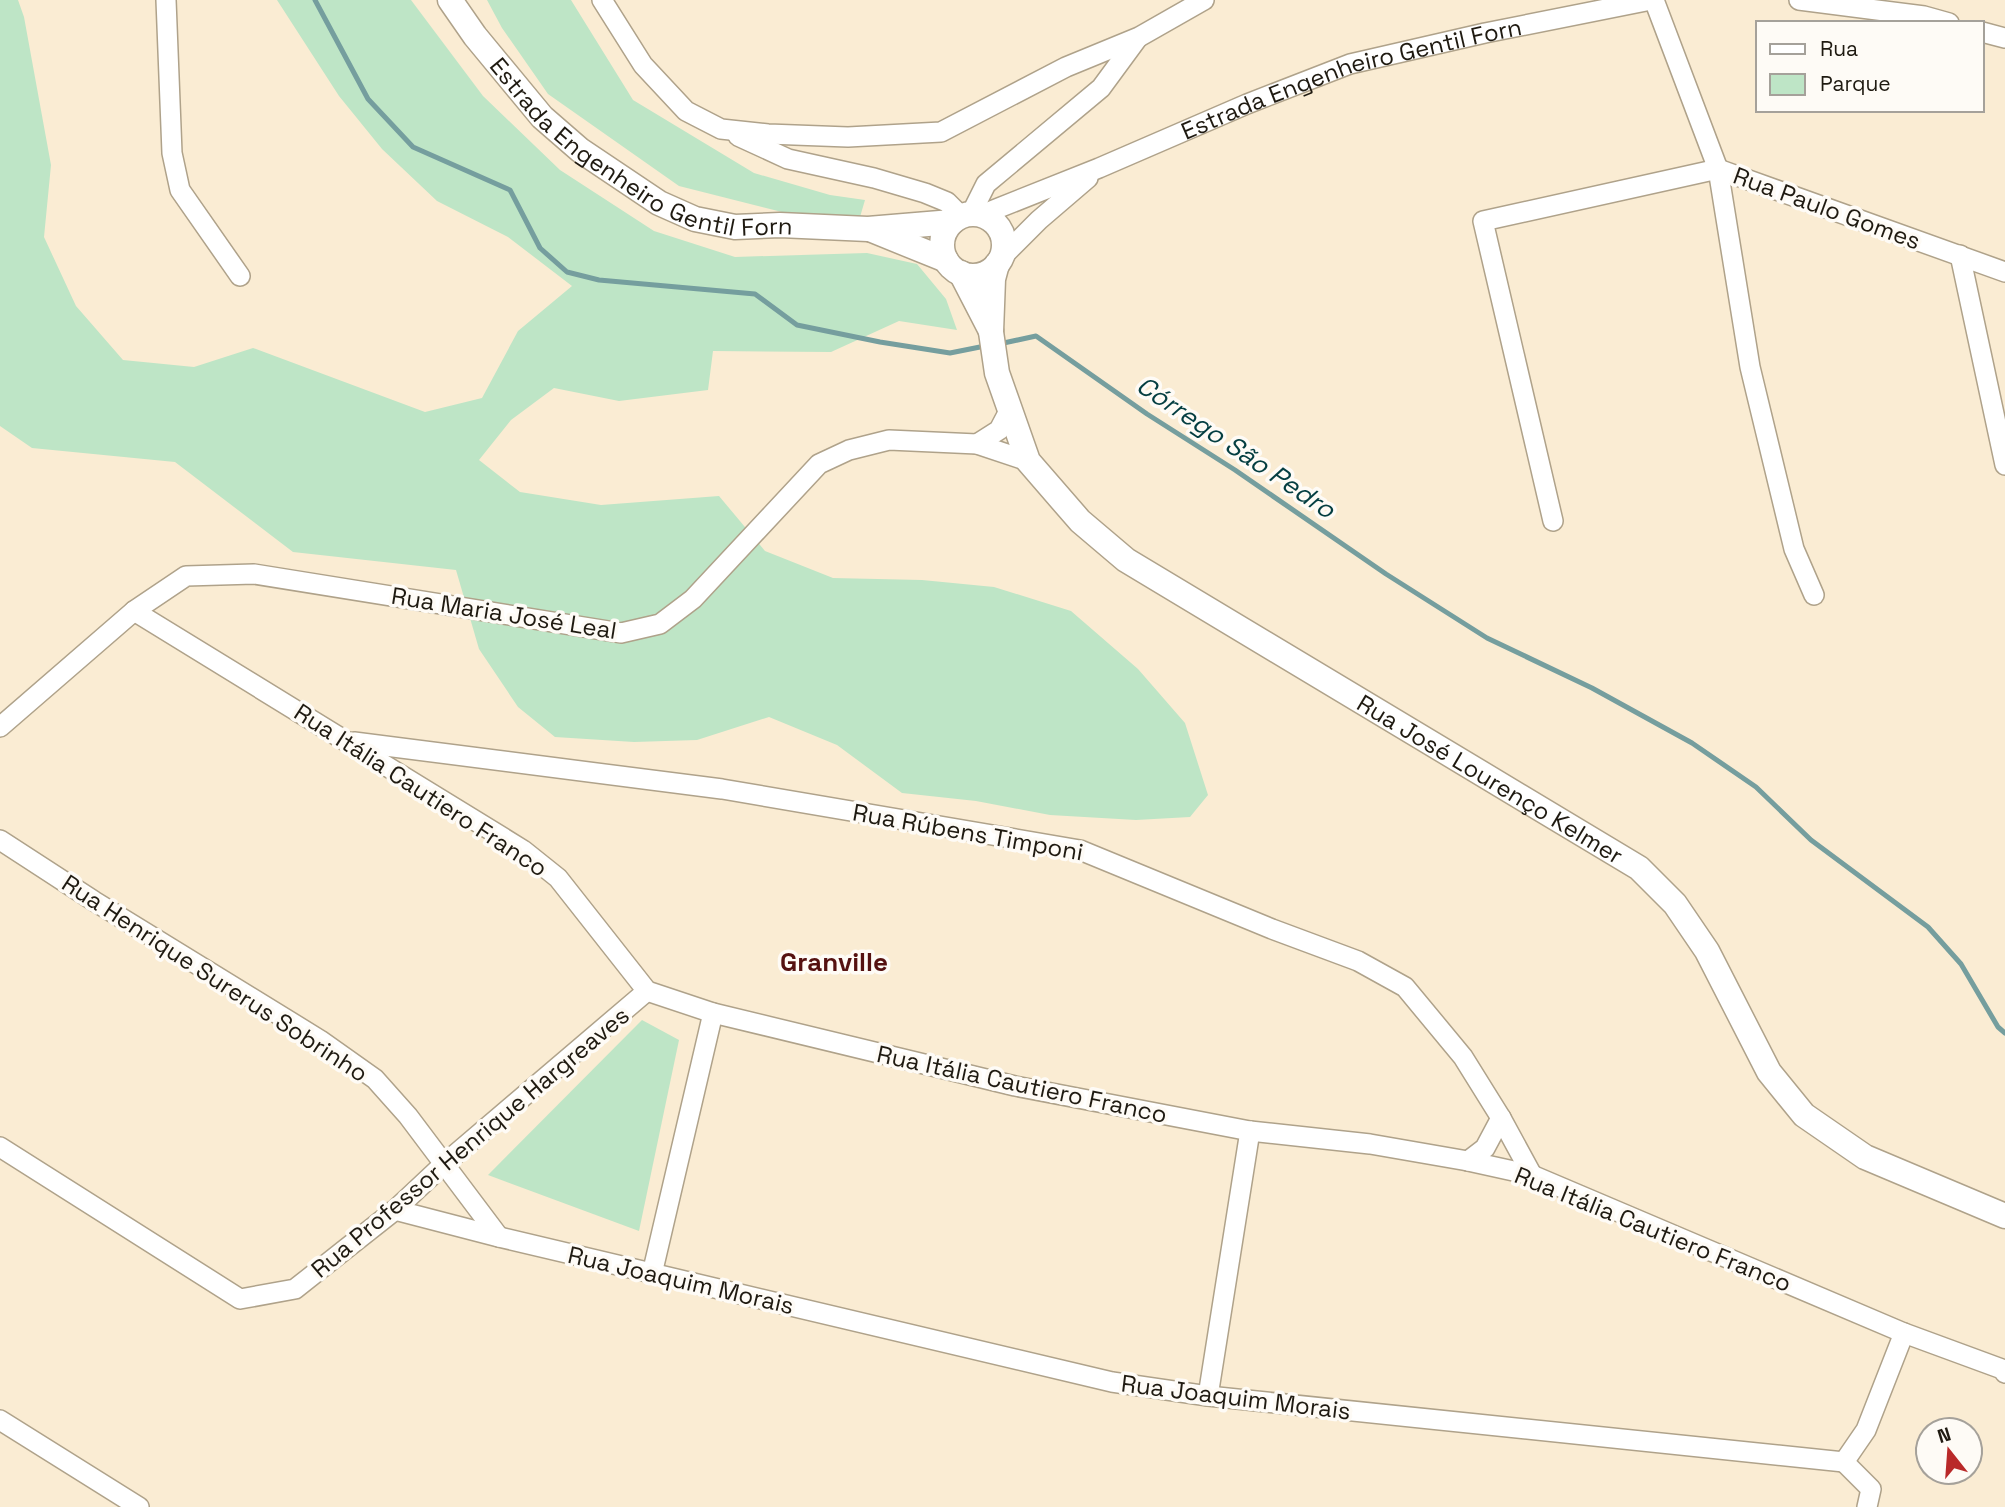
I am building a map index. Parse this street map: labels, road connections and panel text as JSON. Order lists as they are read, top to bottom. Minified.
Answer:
{"streets":{"main road":["Estrada Engenheiro Gentil Forn","Rua José Lourenço Kelmer"],"street":["Rua Paulo Gomes","Rua Maria José Leal","Rua Itália Cautiero Franco","Rua Rúbens Timponi","Rua Henrique Surerus Sobrinho","Rua Professor Henrique Hargreaves","Rua Joaquim Morais"]},"crossings":[["Estrada Engenheiro Gentil Forn","Rua José Lourenço Kelmer"],["Rua Maria José Leal","Rua José Lourenço Kelmer"],["Rua Maria José Leal","Rua Itália Cautiero Franco"],["Rua Itália Cautiero Franco","Rua Rúbens Timponi"],["Rua Itália Cautiero Franco","Rua Professor Henrique Hargreaves"],["Rua Henrique Surerus Sobrinho","Rua Professor Henrique Hargreaves"],["Rua Professor Henrique Hargreaves","Rua Joaquim Morais"]],"districts":["Granville"],"water":["Córrego São Pedro"],"legend":["Rua","Parque"],"north":"top"}
